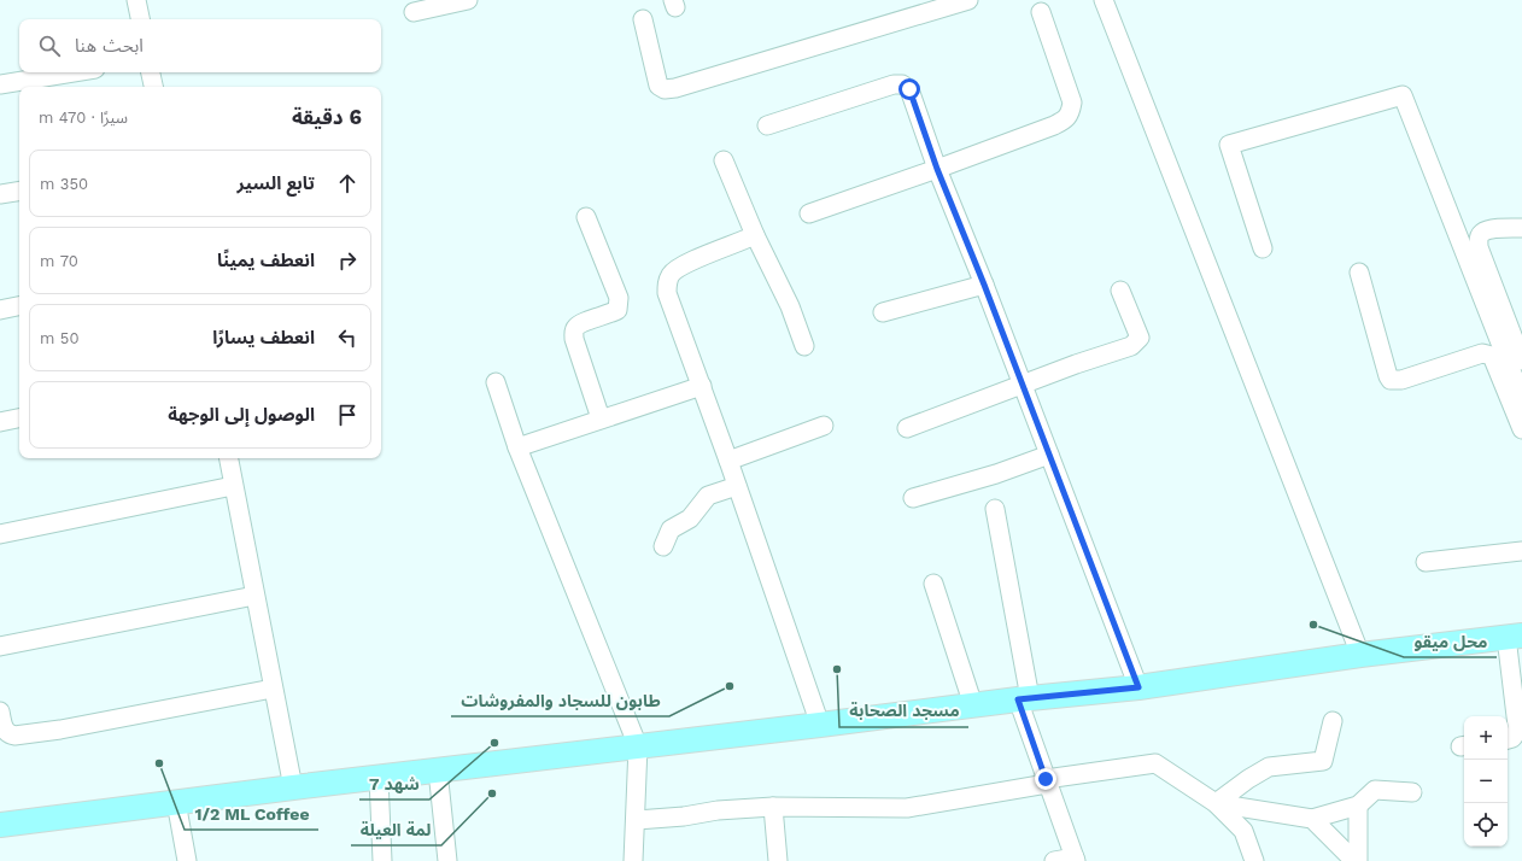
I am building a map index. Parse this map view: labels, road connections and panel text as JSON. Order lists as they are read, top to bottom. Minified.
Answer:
{"places":["محل ميقو","مسجد الصحابة","طابون للسجاد والمفروشات","شهد 7","1/2 ML Coffee","لمة العيلة"],"page":{"search":"ابحث هنا","heading":["6 دقيقة","سيرًا · 470 m"],"list":[["تابع السير","350 m"],["انعطف يمينًا","70 m"],["انعطف يسارًا","50 m"],"الوصول إلى الوجهة"],"map_buttons":["+","−"]}}
